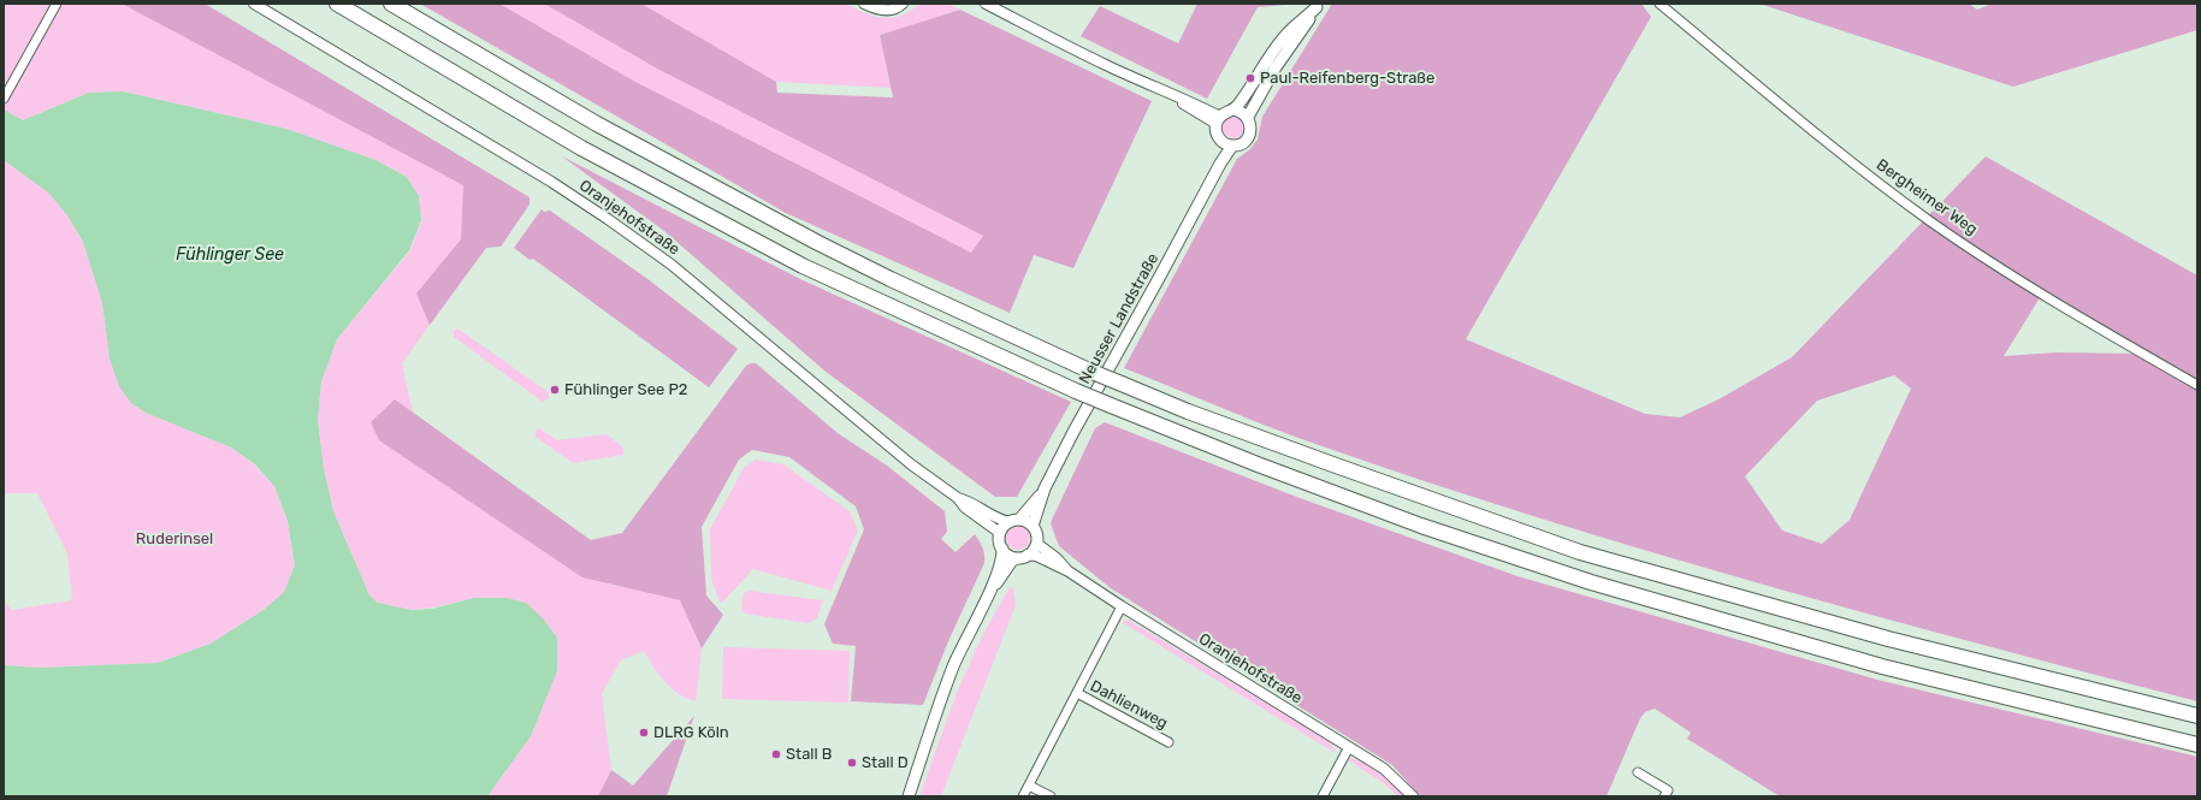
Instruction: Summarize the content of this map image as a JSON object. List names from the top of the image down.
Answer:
{
  "streets": {
    "main road": ["Neusser Landstraße"],
    "street": ["Bergheimer Weg", "Oranjehofstraße", "Dahlienweg"]
  },
  "crossings": [
    ["Oranjehofstraße", "Neusser Landstraße"],
    ["Oranjehofstraße", "Dahlienweg"]
  ],
  "water": ["Fühlinger See"],
  "parks": ["Ruderinsel"],
  "places": [
    "Paul-Reifenberg-Straße",
    "Fühlinger See P2",
    "DLRG Köln",
    "Stall B",
    "Stall D"
  ]
}
